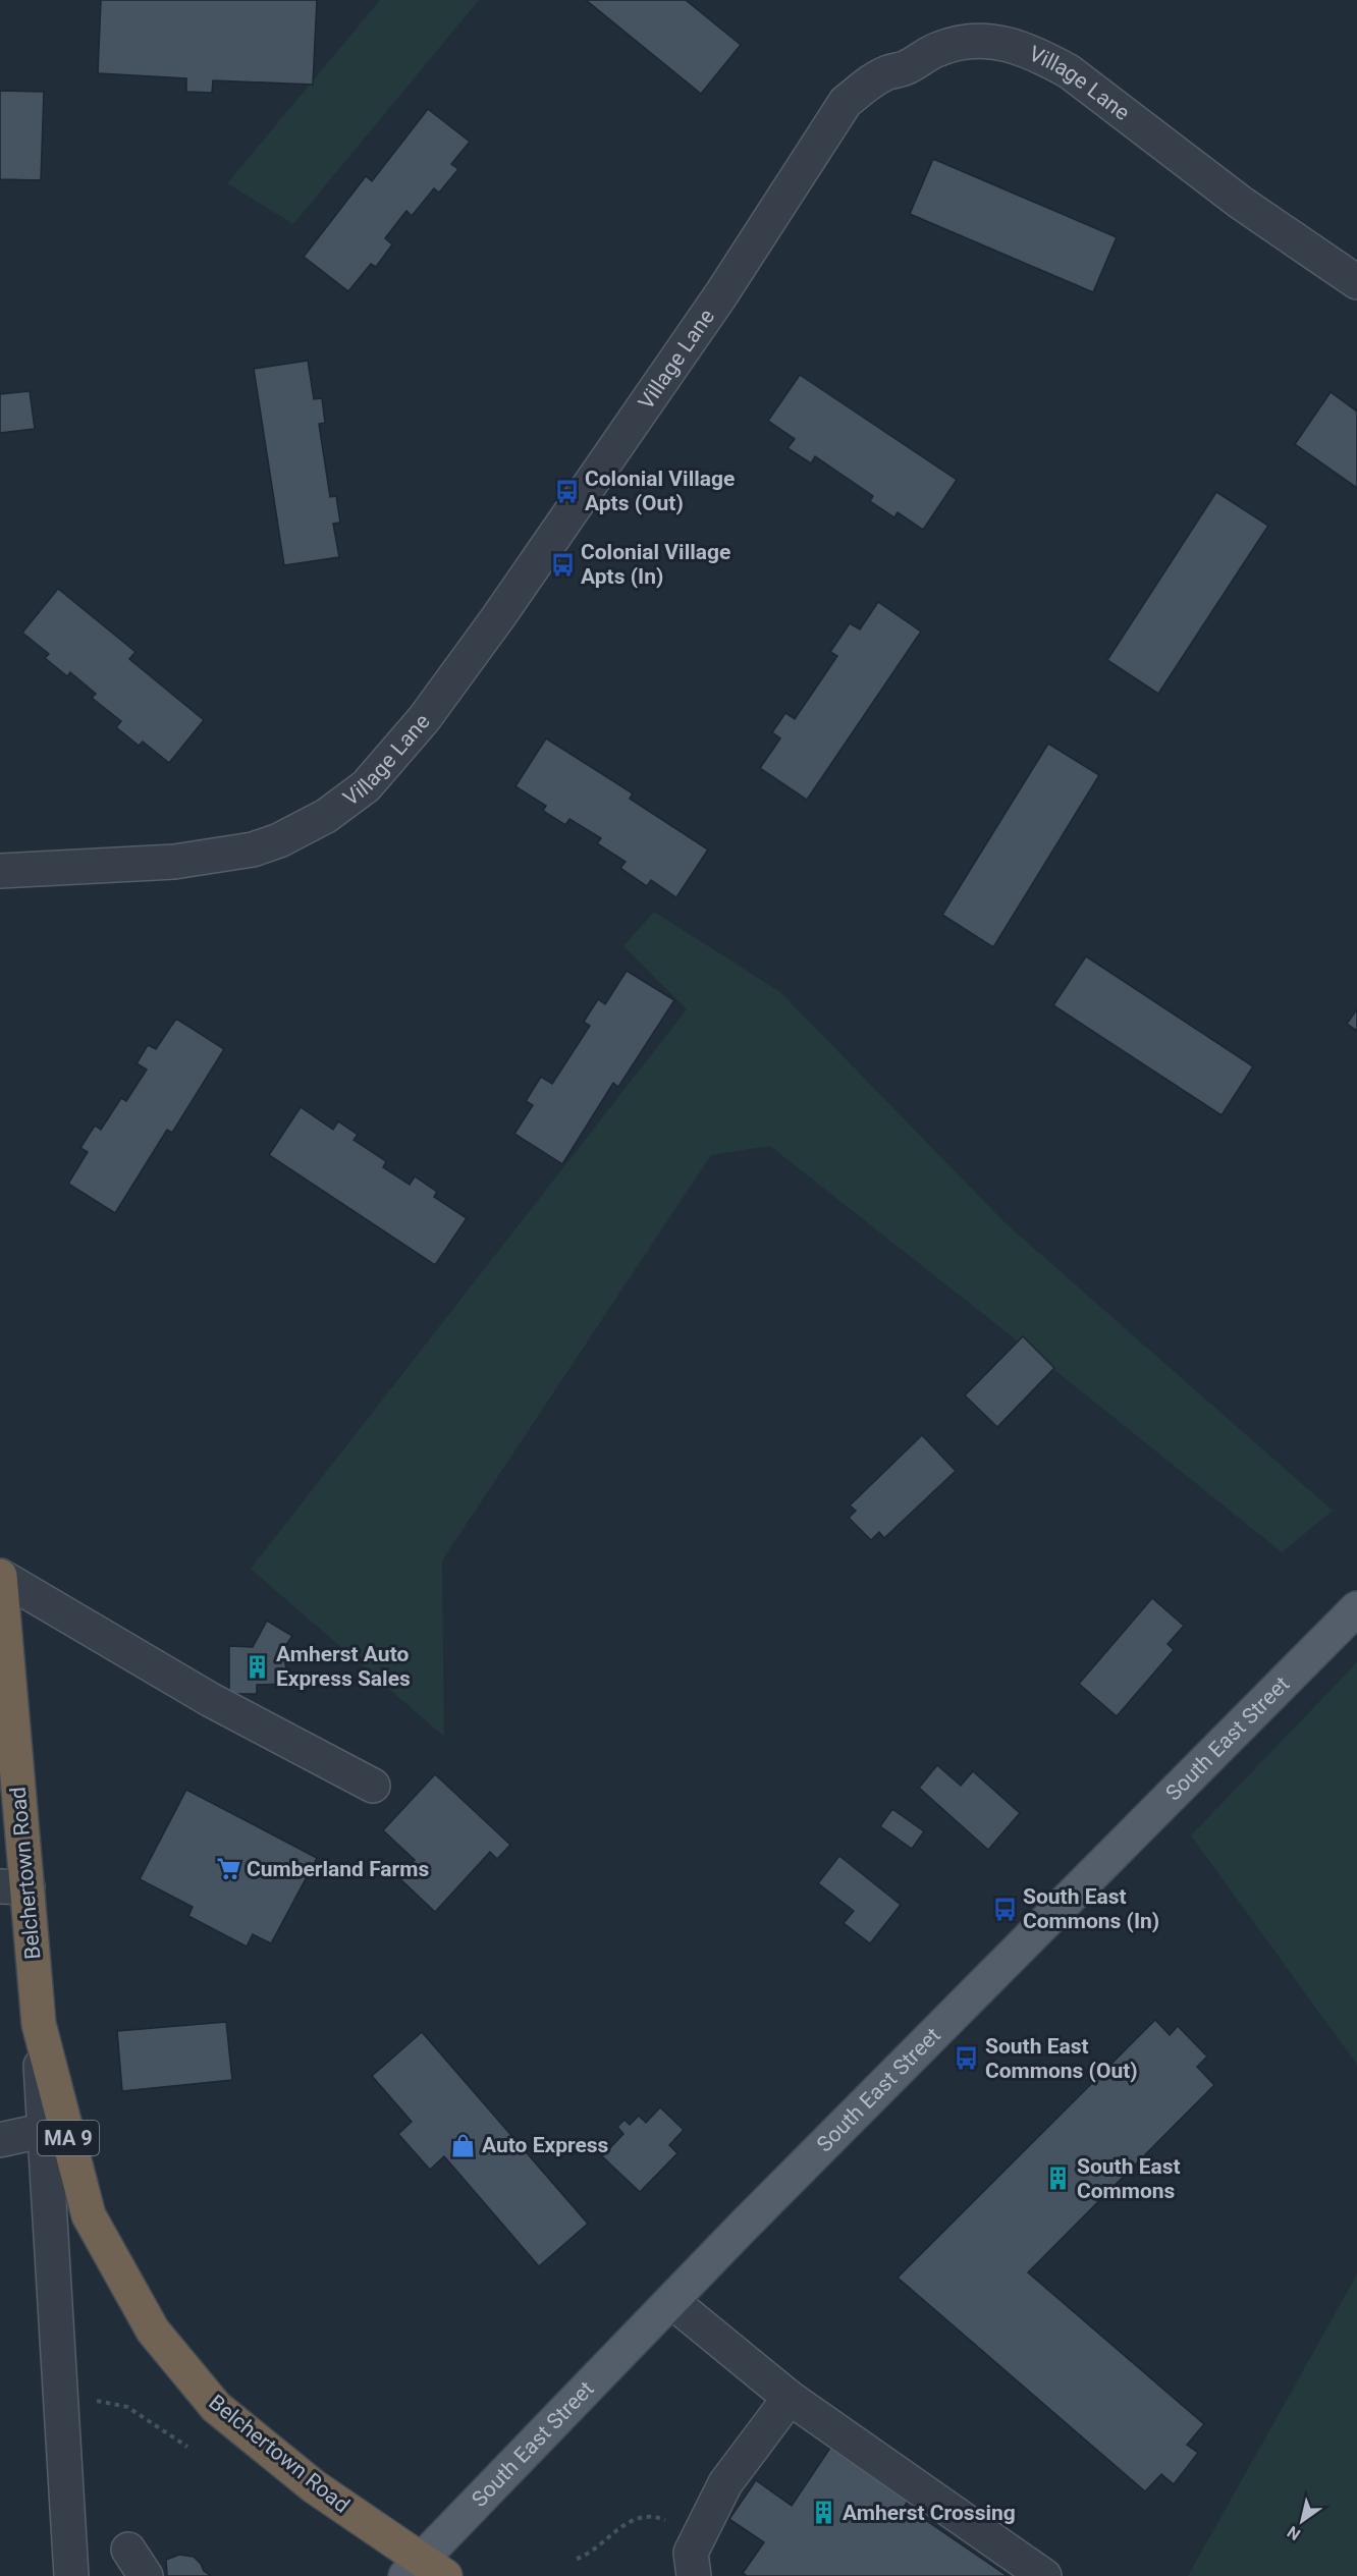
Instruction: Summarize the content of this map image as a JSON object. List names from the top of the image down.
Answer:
{
  "streets": {
    "highway": ["Belchertown Road", "MA 9"],
    "main road": ["South East Street"],
    "street": ["Village Lane"]
  },
  "crossings": [
    ["South East Street", "Belchertown Road"]
  ],
  "places": {
    "bus stop": [
      "Colonial Village Apts (Out)",
      "Colonial Village Apts (In)",
      "South East Commons (In)",
      "South East Commons (Out)"
    ],
    "building": ["Amherst Auto Express Sales", "South East Commons", "Amherst Crossing"],
    "supermarket": ["Cumberland Farms"],
    "shop": ["Auto Express"]
  },
  "north": "bottom left"
}
